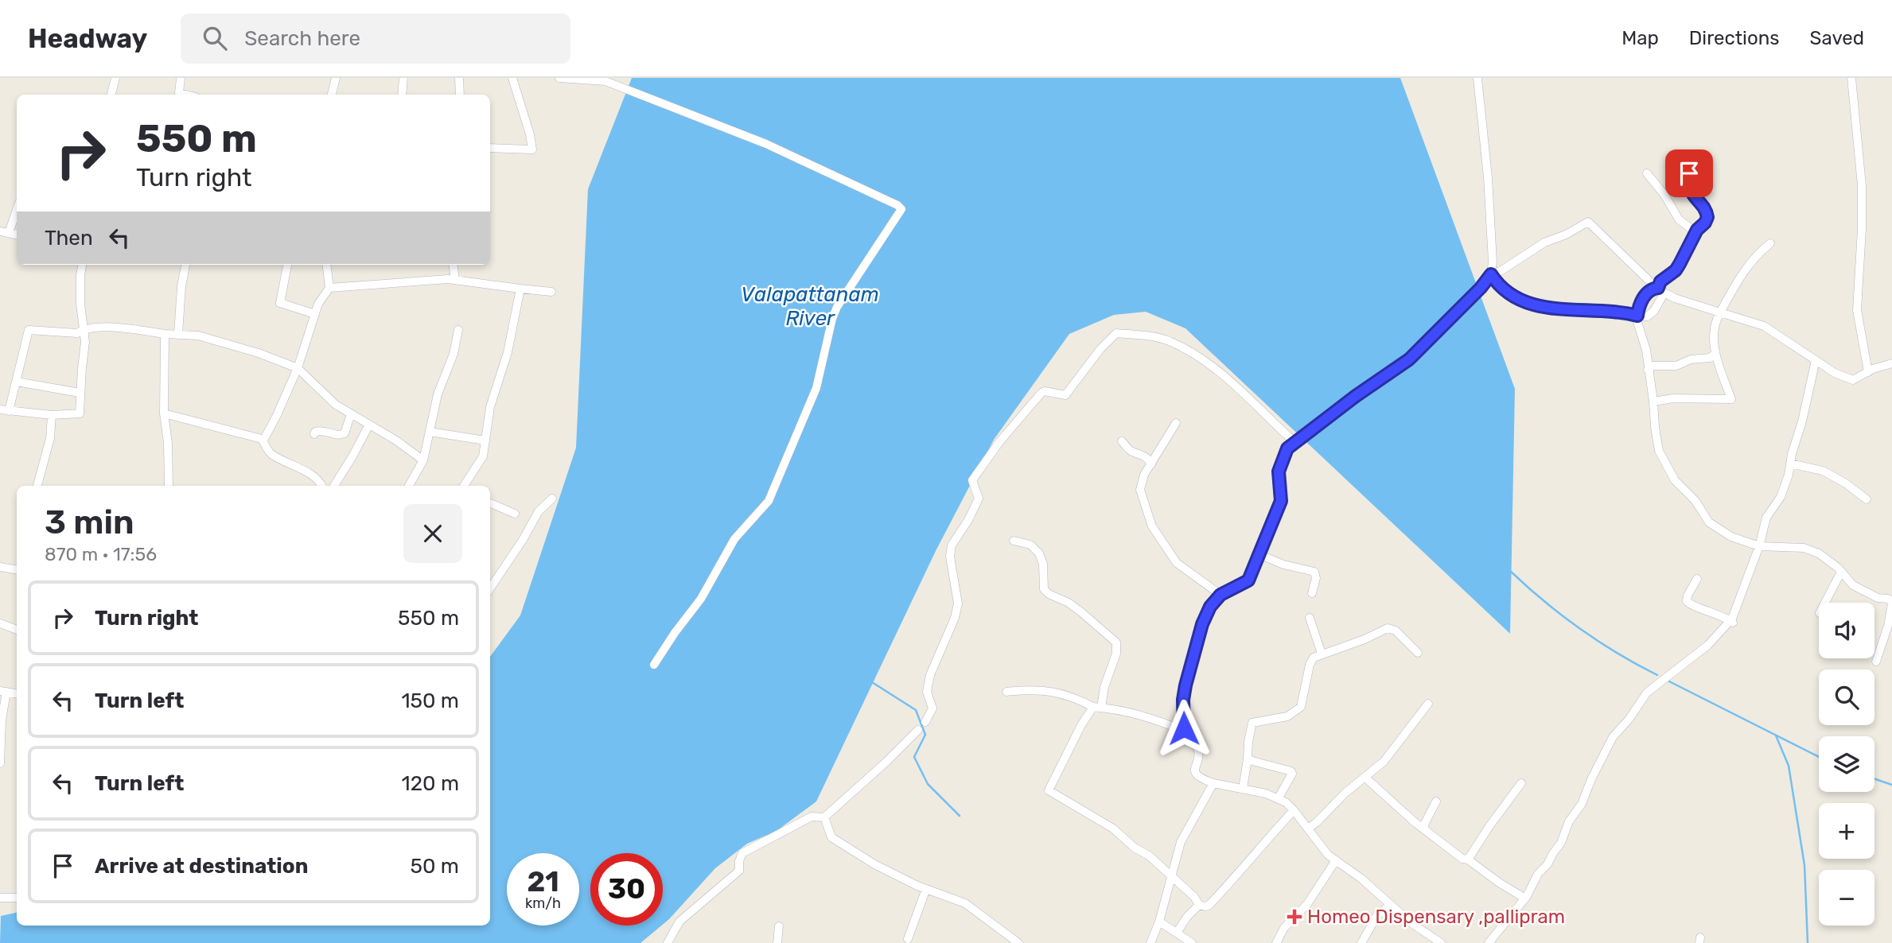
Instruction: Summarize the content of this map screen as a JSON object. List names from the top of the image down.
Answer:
{
  "water": ["Valapattanam River"],
  "places": {
    "health": ["Homeo Dispensary ,pallipram"]
  },
  "page": {
    "header": "Headway",
    "search": "Search here",
    "nav": ["Map", "Directions", "Saved"],
    "turn": ["550 m", "Turn right"],
    "then": "Then",
    "heading": ["3 min", "870 m · 17:56"],
    "list": [
      {
        "name": "Turn right",
        "value": "550 m"
      },
      {
        "name": "Turn left",
        "value": "150 m"
      },
      {
        "name": "Turn left",
        "value": "120 m"
      },
      {
        "name": "Arrive at destination",
        "value": "50 m"
      }
    ],
    "map_buttons": ["+", "−"],
    "speed": "21 km/h",
    "limit": "30"
  }
}
